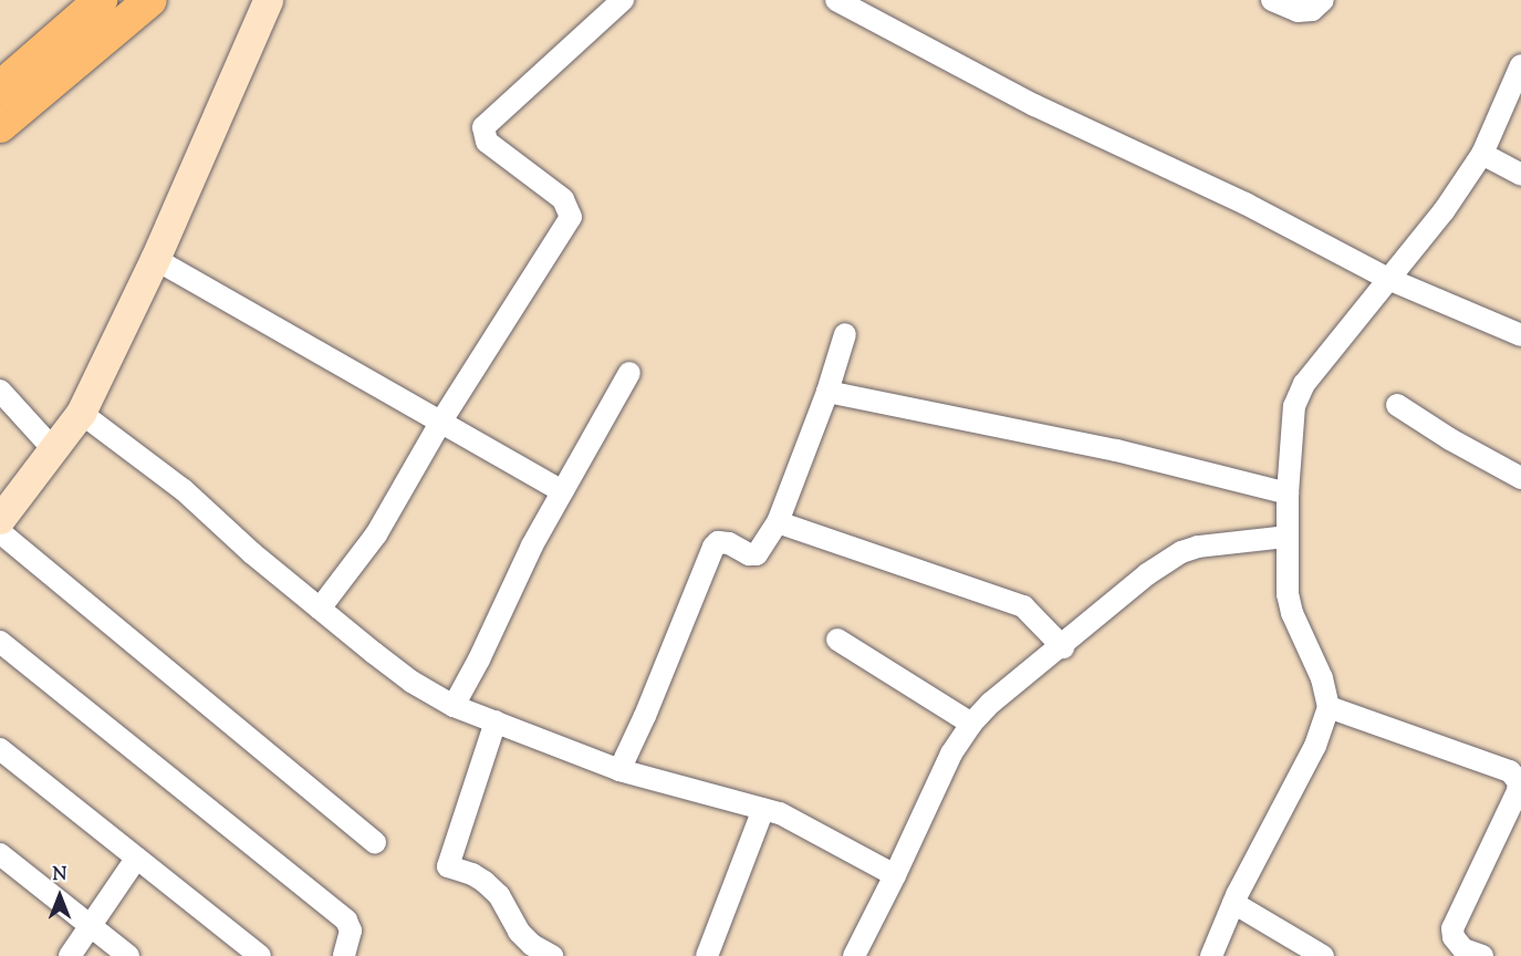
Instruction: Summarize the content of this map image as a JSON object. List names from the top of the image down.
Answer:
{
  "north": "top"
}
